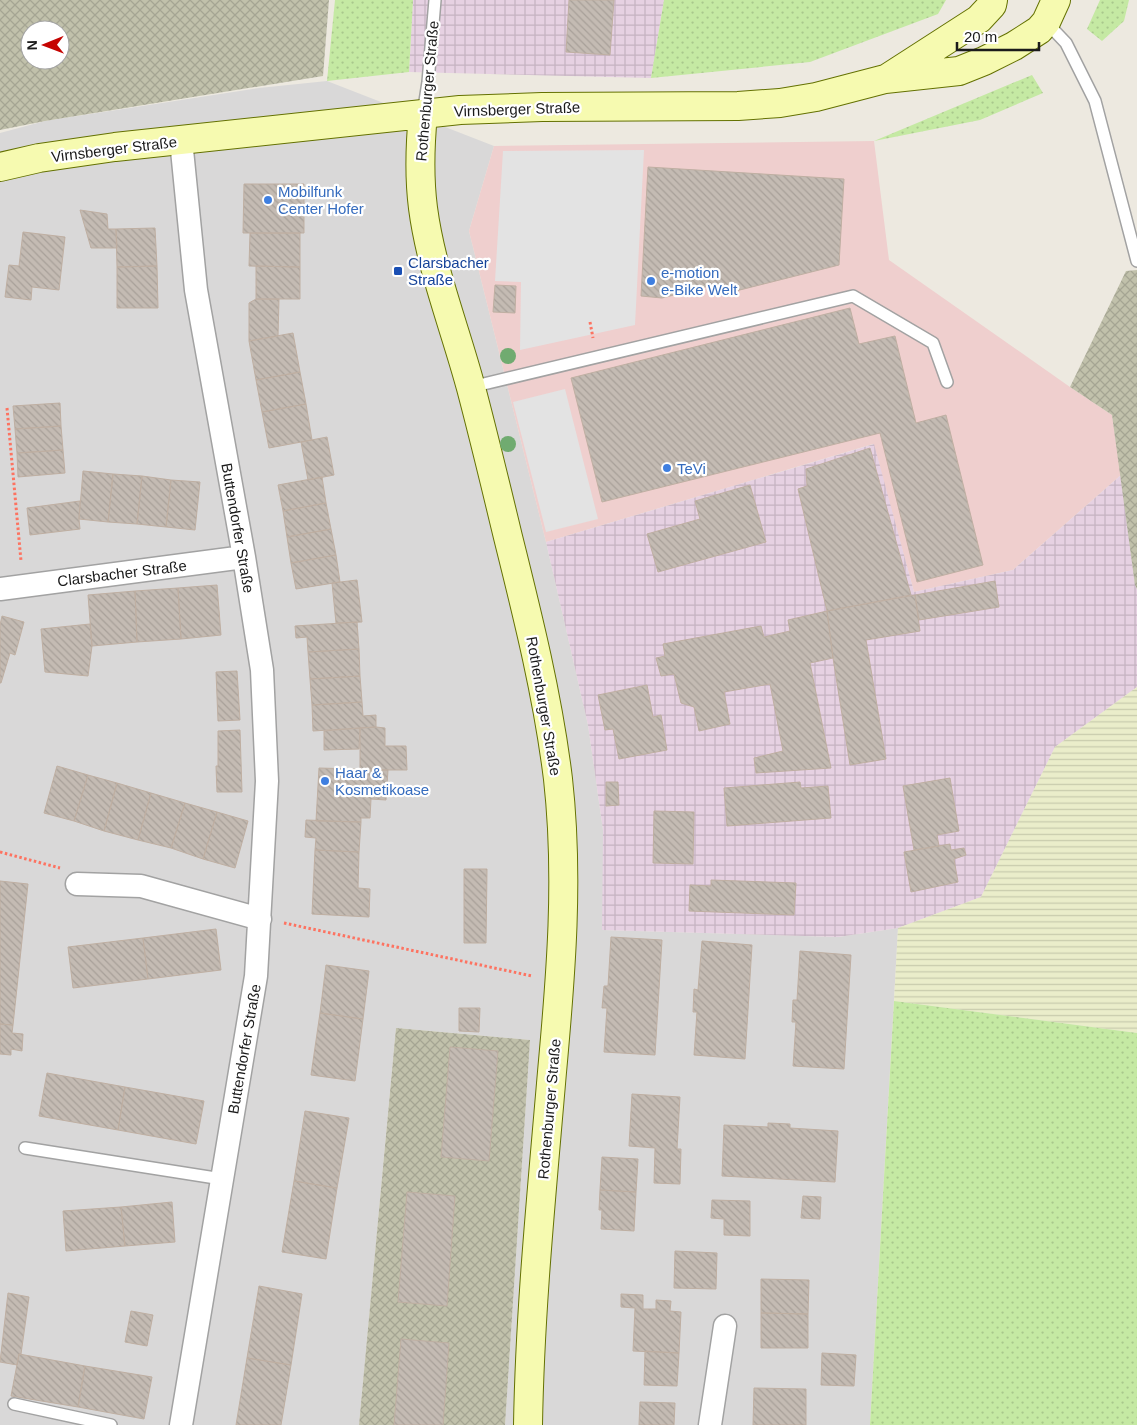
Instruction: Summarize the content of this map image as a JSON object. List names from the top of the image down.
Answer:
{
  "streets": {
    "main road": ["Rothenburger Straße", "Virnsberger Straße"],
    "street": ["Buttendorfer Straße", "Clarsbacher Straße"]
  },
  "crossings": [
    ["Rothenburger Straße", "Virnsberger Straße"],
    ["Virnsberger Straße", "Buttendorfer Straße"],
    ["Buttendorfer Straße", "Clarsbacher Straße"]
  ],
  "places": {
    "other": [
      "Mobilfunk Center Hofer",
      "e-motion e-Bike Welt",
      "TeVi",
      "Haar & Kosmetikoase"
    ],
    "transit": ["Clarsbacher Straße"]
  },
  "scale_bar": "20 m",
  "north": "left"
}
